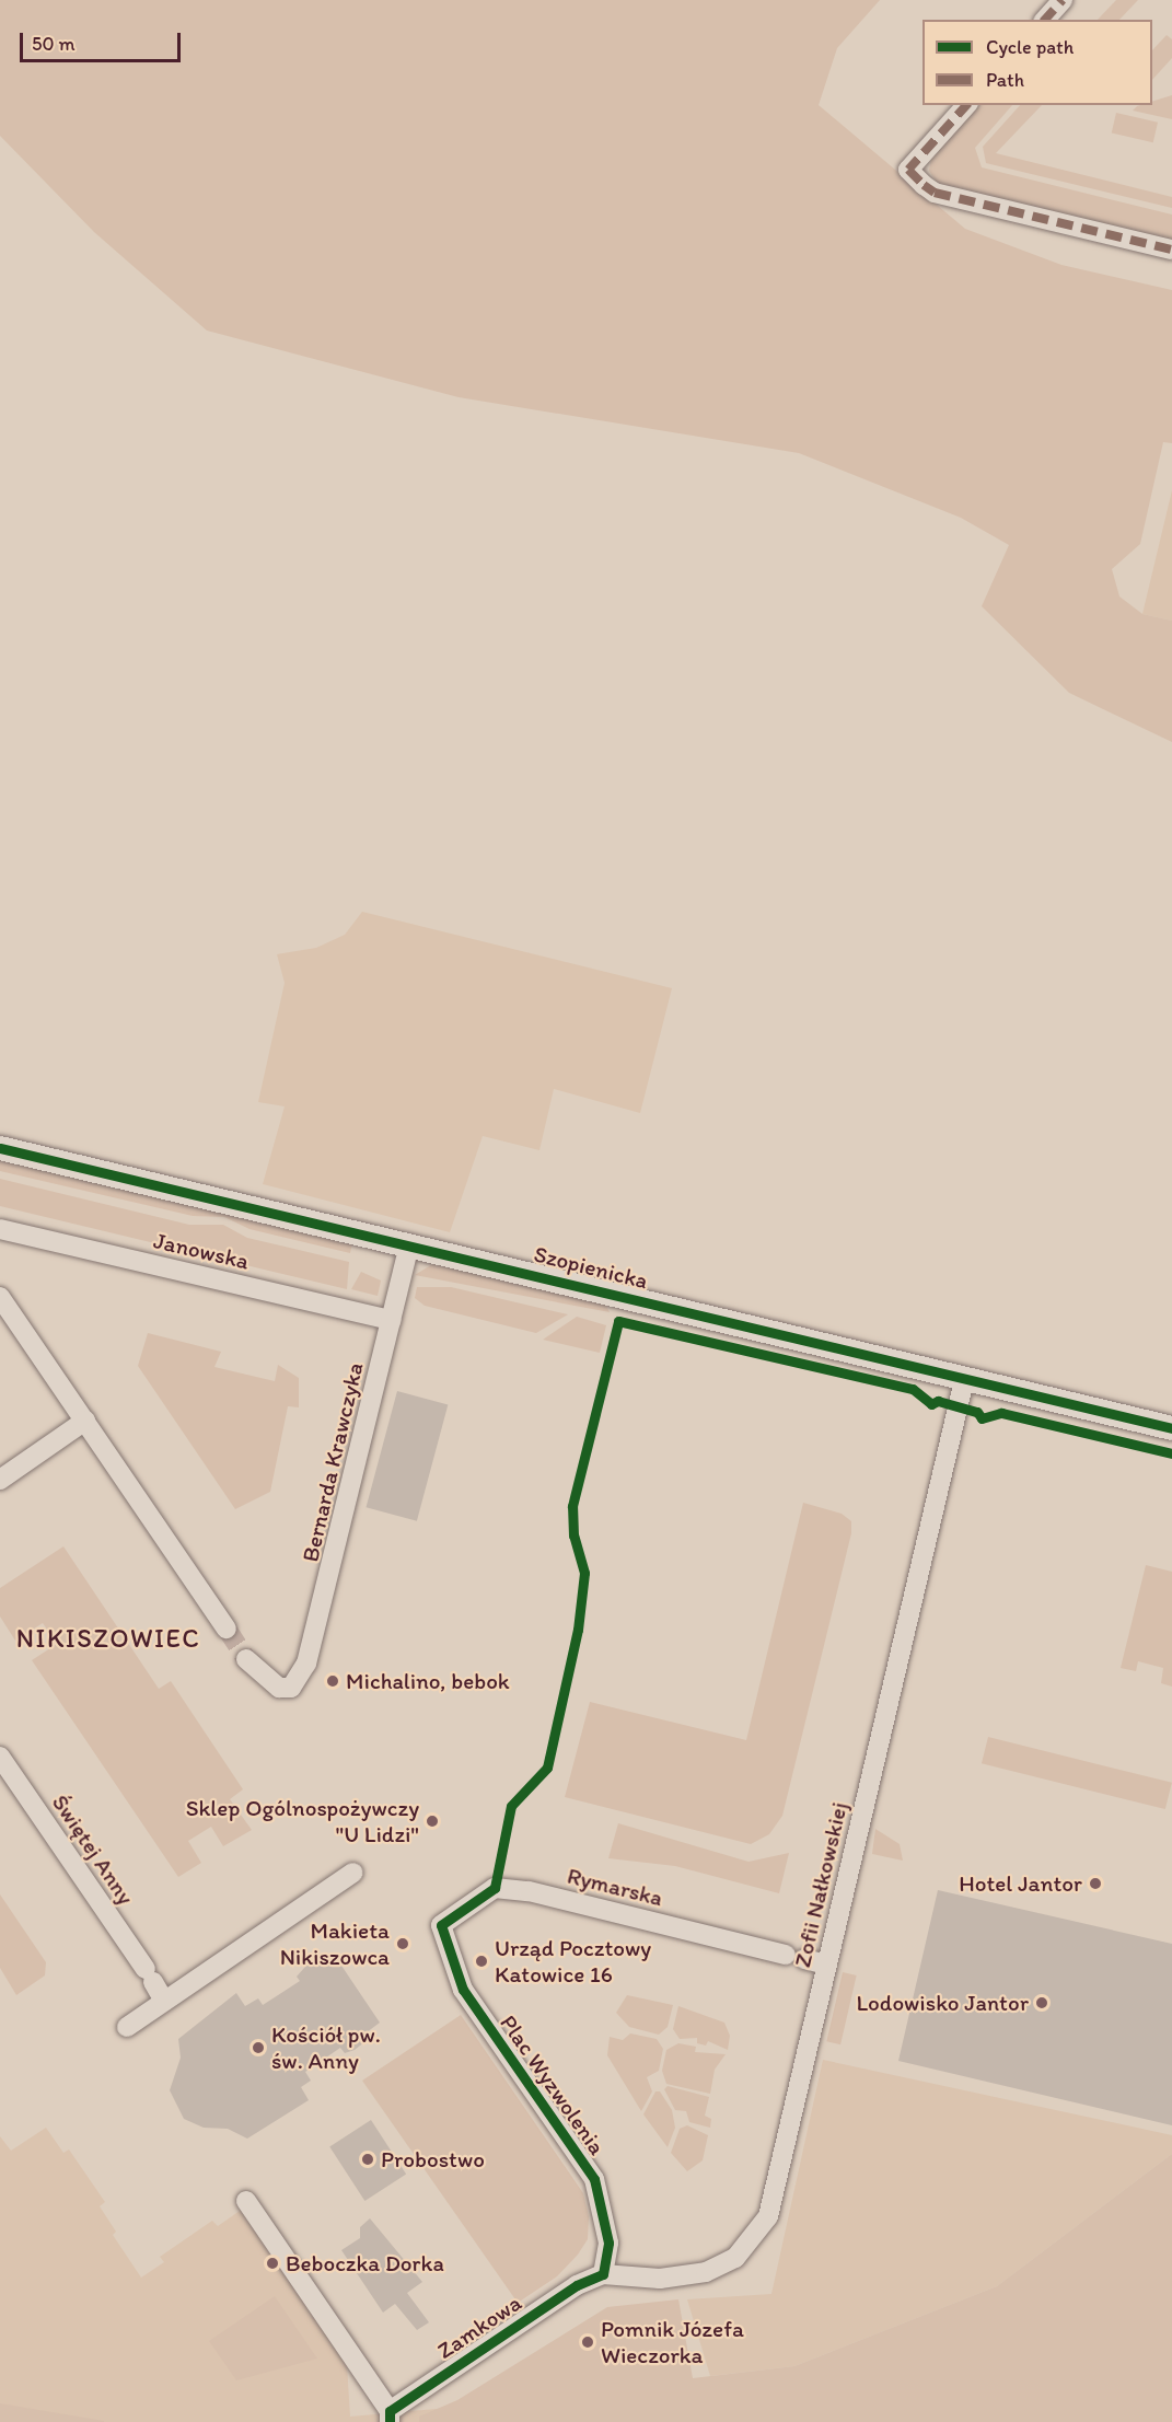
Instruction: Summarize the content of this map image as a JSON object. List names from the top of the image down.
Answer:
{
  "streets": {
    "street": [
      "Janowska",
      "Szopienicka",
      "Bernarda Krawczyka",
      "Świętej Anny",
      "Zofii Nałkowskiej",
      "Rymarska",
      "Plac Wyzwolenia",
      "Zamkowa"
    ]
  },
  "crossings": [
    ["Janowska", "Bernarda Krawczyka"],
    ["Szopienicka", "Bernarda Krawczyka"],
    ["Szopienicka", "Zofii Nałkowskiej"],
    ["Zofii Nałkowskiej", "Rymarska"],
    ["Zofii Nałkowskiej", "Plac Wyzwolenia"],
    ["Zofii Nałkowskiej", "Zamkowa"],
    ["Rymarska", "Plac Wyzwolenia"],
    ["Plac Wyzwolenia", "Zamkowa"]
  ],
  "districts": ["NIKISZOWIEC"],
  "places": [
    "Michalino, bebok",
    "Sklep Ogólnospożywczy \"U Lidzi\"",
    "Hotel Jantor",
    "Makieta Nikiszowca",
    "Urząd Pocztowy Katowice 16",
    "Lodowisko Jantor",
    "Kościół pw. św. Anny",
    "Probostwo",
    "Beboczka Dorka",
    "Pomnik Józefa Wieczorka"
  ],
  "legend": ["Cycle path", "Path"],
  "scale_bar": "50 m"
}
